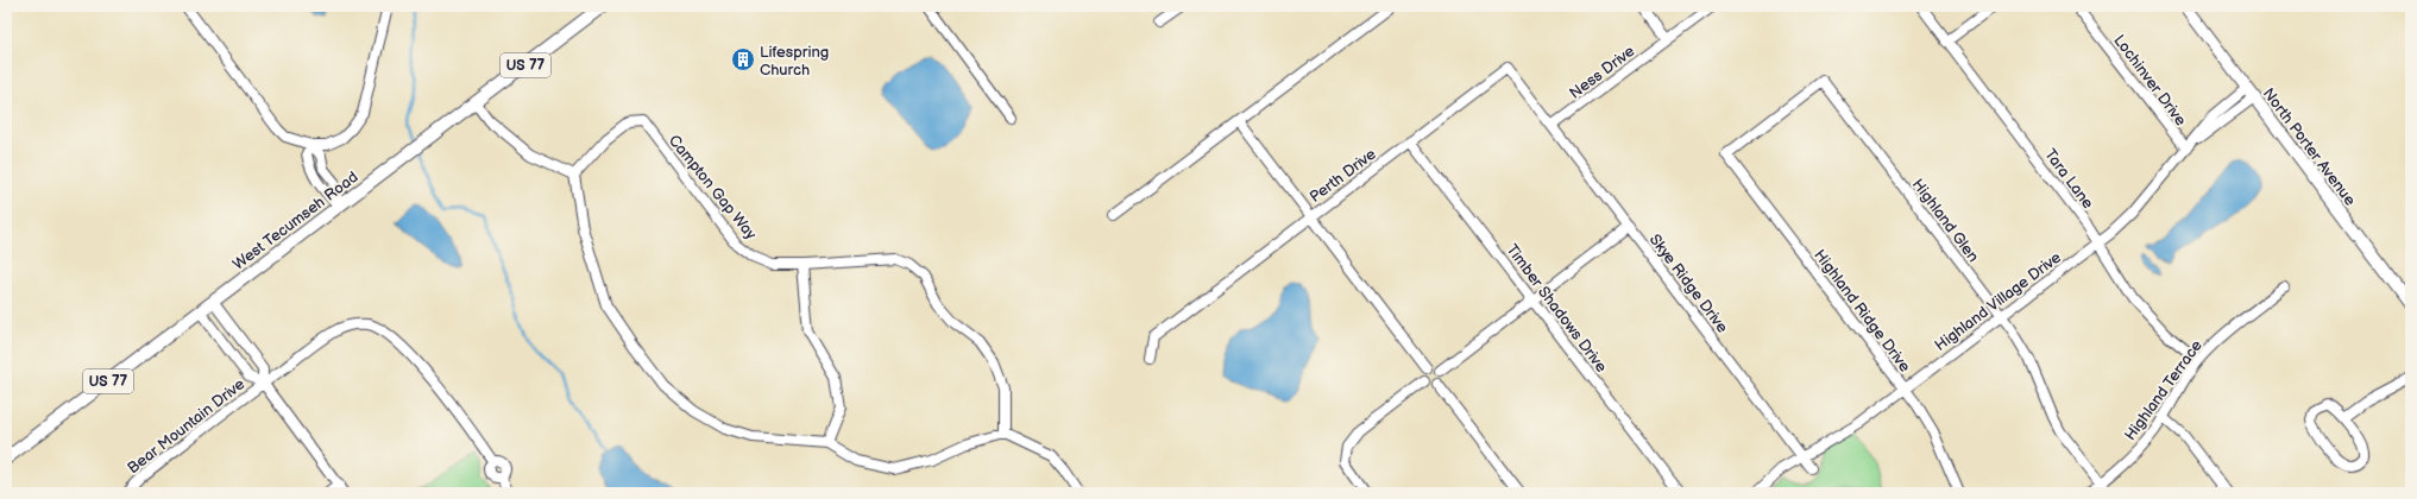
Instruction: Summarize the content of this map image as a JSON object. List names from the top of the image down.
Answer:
{
  "streets": {
    "main road": ["US 77", "North Porter Avenue", "West Tecumseh Road"],
    "street": [
      "Ness Drive",
      "Lochinver Drive",
      "Perth Drive",
      "Tara Lane",
      "Campton Gap Way",
      "Highland Glen",
      "Skye Ridge Drive",
      "Highland Village Drive",
      "Timber Shadows Drive",
      "Highland Ridge Drive",
      "Highland Terrace",
      "Bear Mountain Drive"
    ]
  },
  "crossings": [
    ["Ness Drive", "Perth Drive"],
    ["Ness Drive", "Skye Ridge Drive"],
    ["Lochinver Drive", "Highland Village Drive"],
    ["North Porter Avenue", "Highland Village Drive"],
    ["Perth Drive", "Skye Ridge Drive"],
    ["Perth Drive", "Timber Shadows Drive"],
    ["Tara Lane", "Highland Village Drive"],
    ["Tara Lane", "Highland Terrace"],
    ["Highland Glen", "Highland Village Drive"],
    ["Highland Glen", "Highland Ridge Drive"],
    ["Highland Glen", "Highland Terrace"],
    ["Skye Ridge Drive", "Highland Village Drive"],
    ["Highland Village Drive", "Highland Ridge Drive"]
  ],
  "places": {
    "building": ["Lifespring Church"]
  }
}
